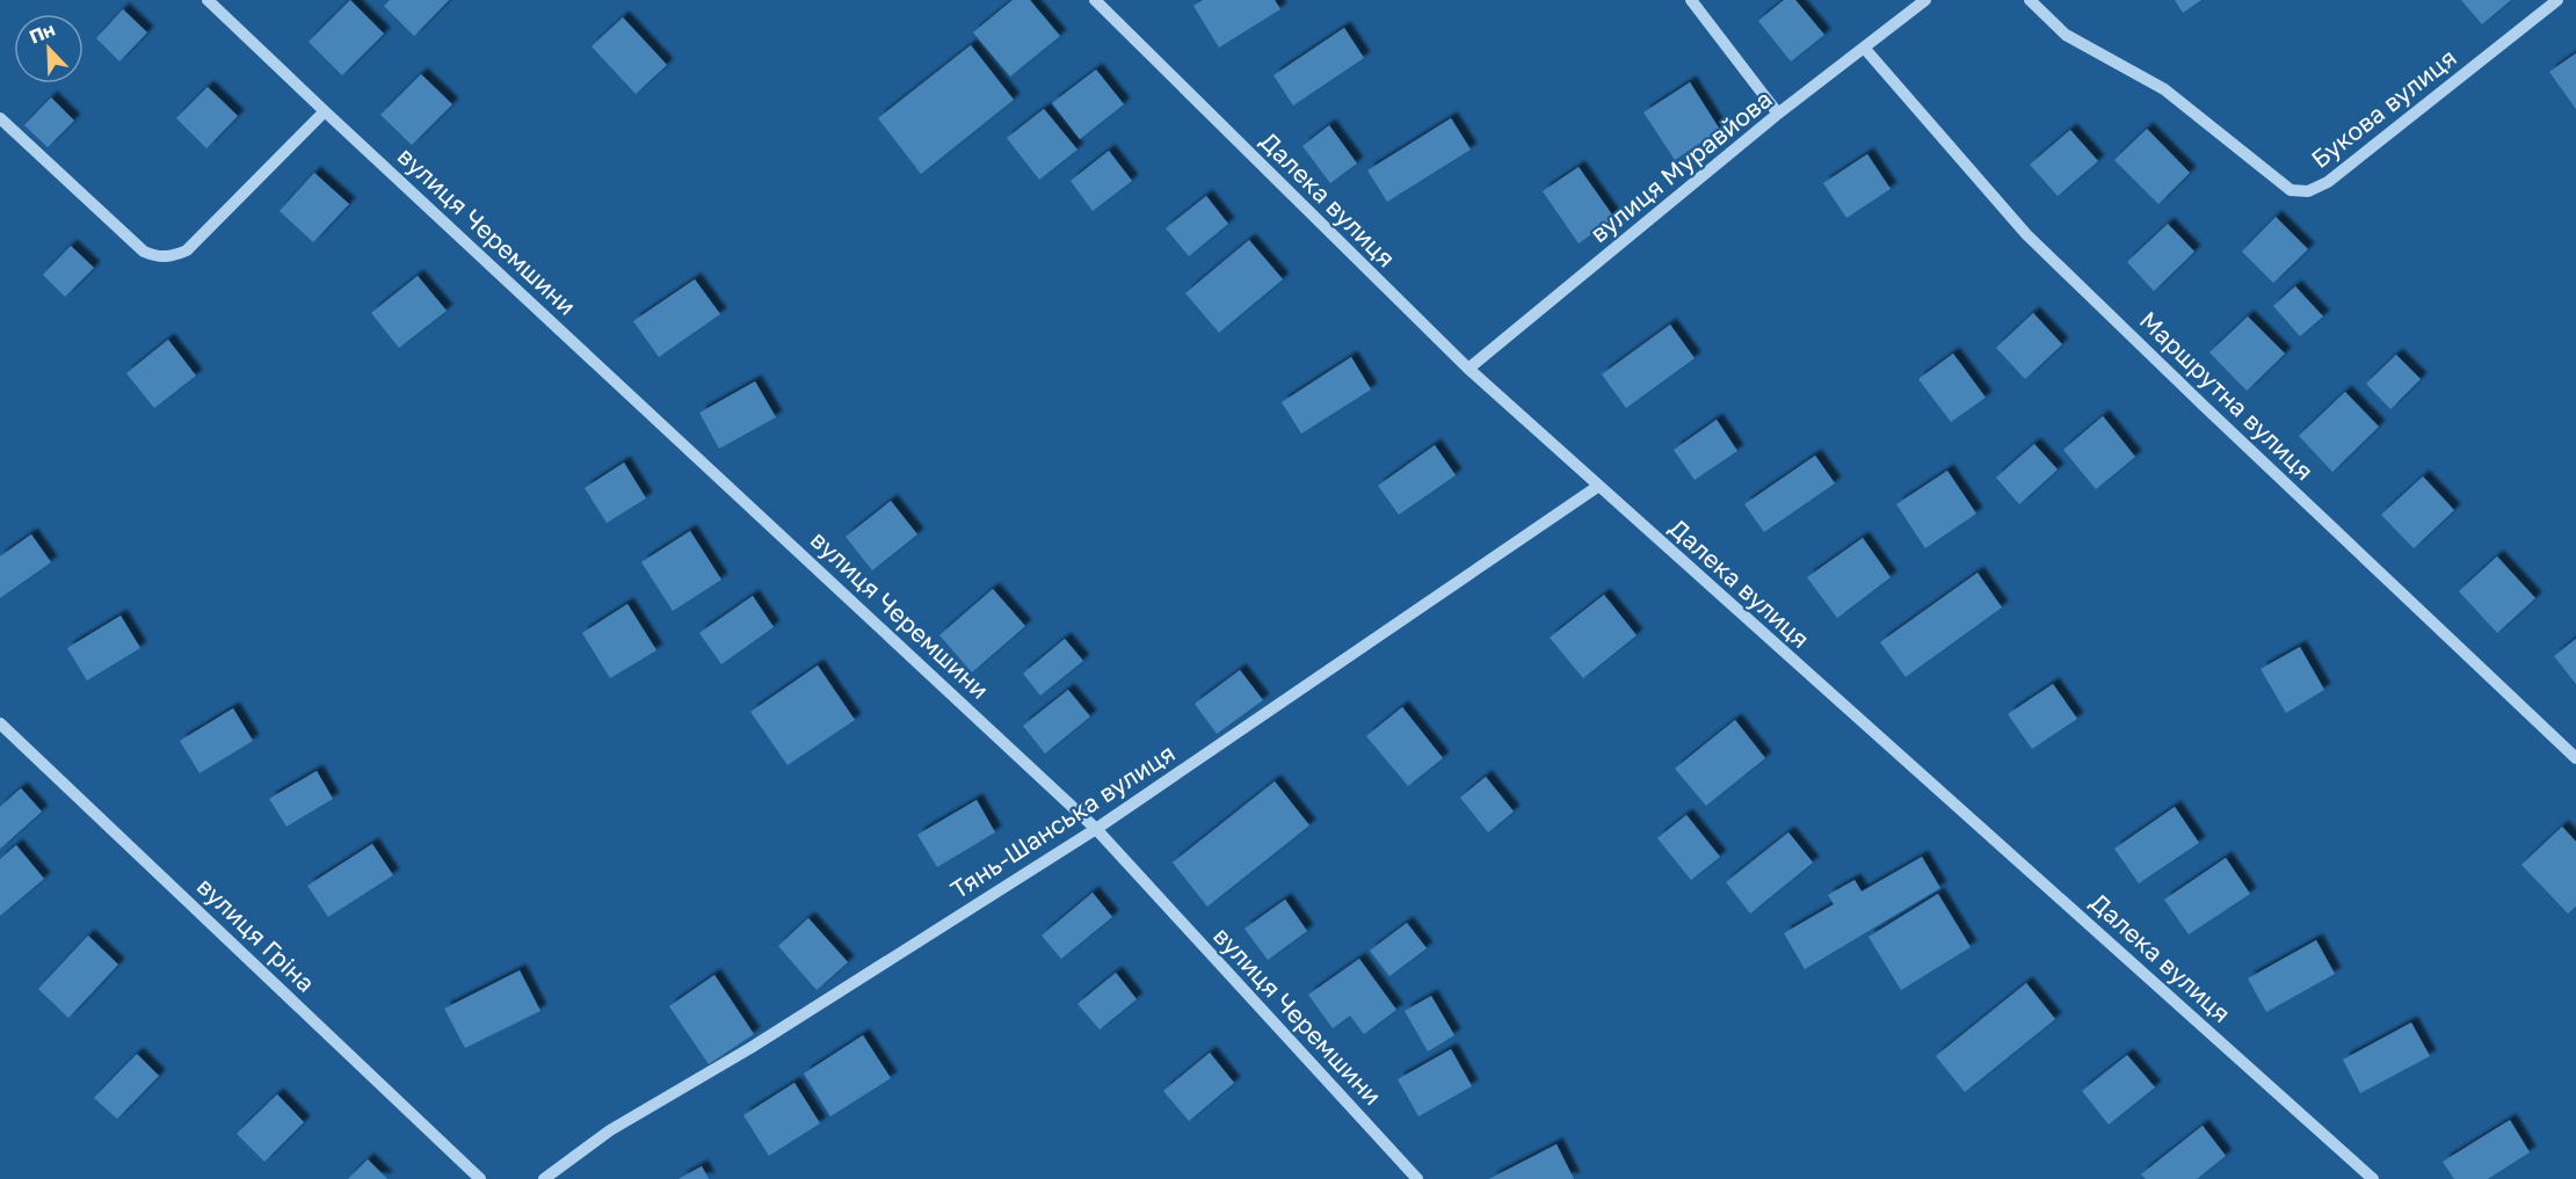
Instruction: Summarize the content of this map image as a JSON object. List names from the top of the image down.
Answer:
{
  "streets": {
    "street": [
      "Букова вулиця",
      "вулиця Муравйова",
      "Далека вулиця",
      "вулиця Черемшини",
      "Маршрутна вулиця",
      "Тянь-Шанська вулиця",
      "вулиця Гріна"
    ]
  },
  "crossings": [
    ["вулиця Муравйова", "Далека вулиця"],
    ["вулиця Муравйова", "Маршрутна вулиця"],
    ["Далека вулиця", "Тянь-Шанська вулиця"],
    ["вулиця Черемшини", "Тянь-Шанська вулиця"]
  ],
  "north": "top left"
}
